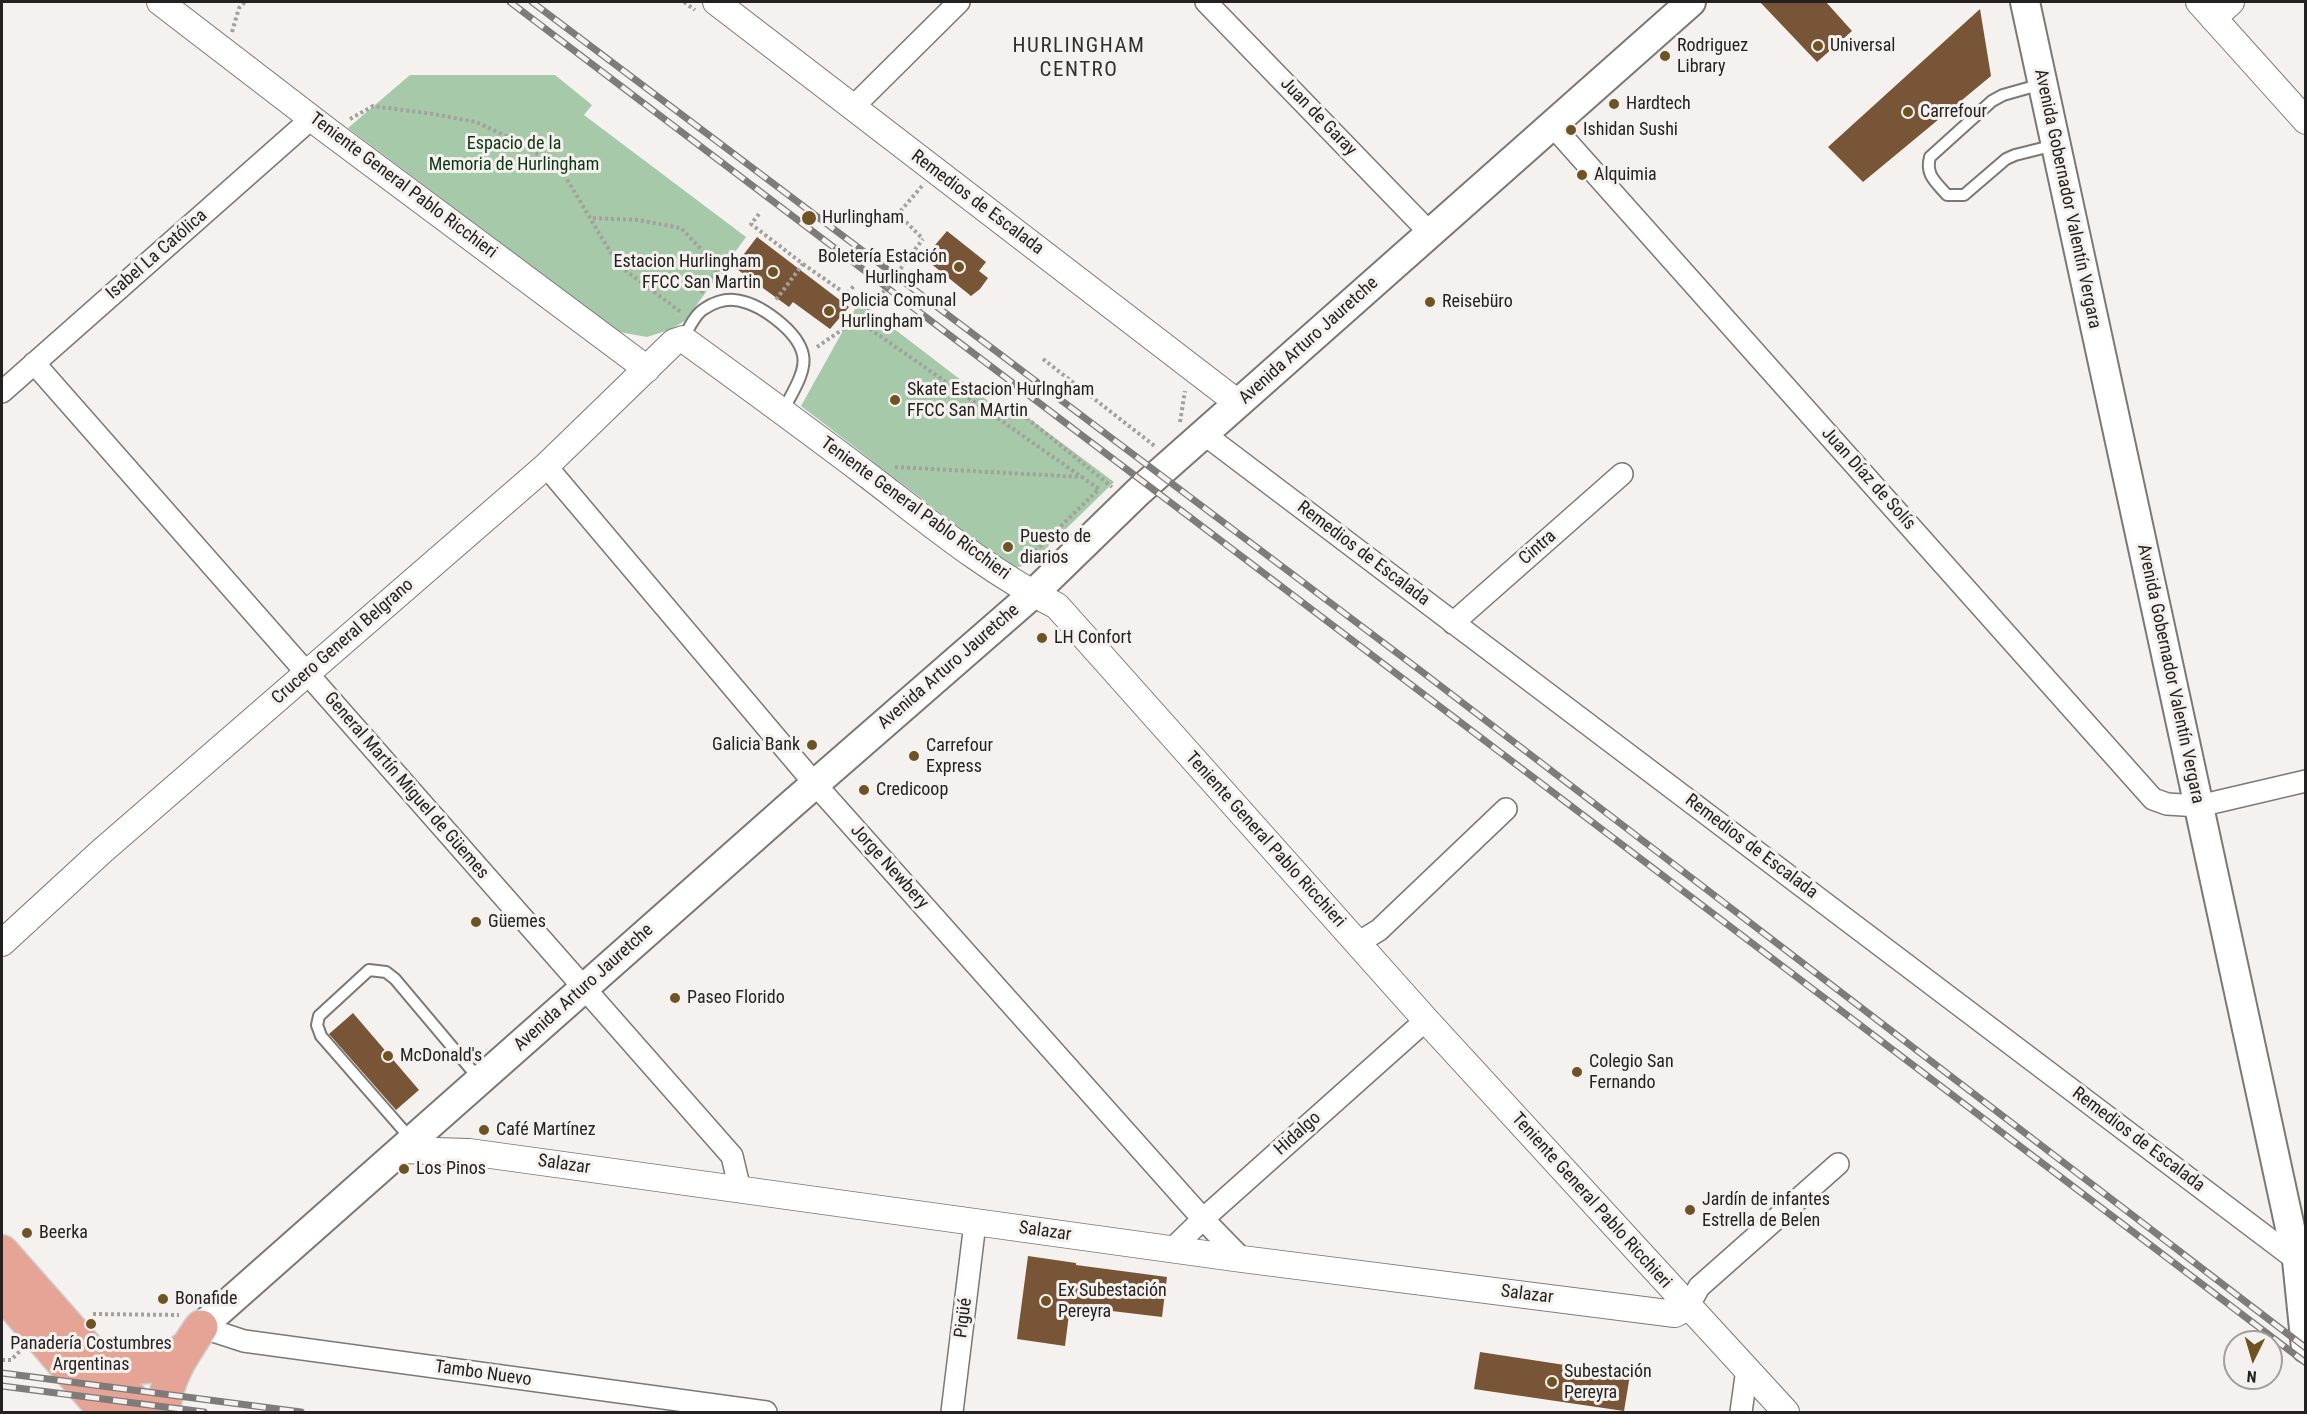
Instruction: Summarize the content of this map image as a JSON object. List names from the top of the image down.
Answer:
{
  "streets": {
    "main road": ["Avenida Gobernador Valentín Vergara", "Avenida Arturo Jauretche"],
    "street": [
      "Juan de Garay",
      "Teniente General Pablo Ricchieri",
      "Remedios de Escalada",
      "Isabel La Católica",
      "Juan Díaz de Solís",
      "Cintra",
      "Crucero General Belgrano",
      "General Martín Miguel de Güemes",
      "Jorge Newbery",
      "Hidalgo",
      "Salazar",
      "Pigüé",
      "Tambo Nuevo"
    ]
  },
  "crossings": [
    ["Juan de Garay", "Avenida Arturo Jauretche"],
    ["Teniente General Pablo Ricchieri", "Isabel La Católica"],
    ["Teniente General Pablo Ricchieri", "Avenida Arturo Jauretche"],
    ["Teniente General Pablo Ricchieri", "Crucero General Belgrano"],
    ["Teniente General Pablo Ricchieri", "Hidalgo"],
    ["Teniente General Pablo Ricchieri", "Salazar"],
    ["Avenida Gobernador Valentín Vergara", "Remedios de Escalada"],
    ["Avenida Gobernador Valentín Vergara", "Juan Díaz de Solís"],
    ["Remedios de Escalada", "Avenida Arturo Jauretche"],
    ["Remedios de Escalada", "Cintra"],
    ["Isabel La Católica", "General Martín Miguel de Güemes"],
    ["Avenida Arturo Jauretche", "Juan Díaz de Solís"],
    ["Avenida Arturo Jauretche", "General Martín Miguel de Güemes"],
    ["Avenida Arturo Jauretche", "Jorge Newbery"],
    ["Avenida Arturo Jauretche", "Salazar"],
    ["Avenida Arturo Jauretche", "Tambo Nuevo"],
    ["Crucero General Belgrano", "General Martín Miguel de Güemes"],
    ["Crucero General Belgrano", "Jorge Newbery"],
    ["General Martín Miguel de Güemes", "Salazar"],
    ["Jorge Newbery", "Hidalgo"],
    ["Jorge Newbery", "Salazar"],
    ["Hidalgo", "Salazar"],
    ["Salazar", "Pigüé"]
  ],
  "districts": ["HURLINGHAM CENTRO"],
  "parks": ["Espacio de la Memoria de Hurlingham"],
  "places": [
    "Universal",
    "Rodriguez Library",
    "Hardtech",
    "Carrefour",
    "Ishidan Sushi",
    "Alquimia",
    "Hurlingham",
    "Boletería Estación Hurlingham",
    "Estacion Hurlingham FFCC San Martin",
    "Reisebüro",
    "Policia Comunal Hurlingham",
    "Skate Estacion Hurlngham FFCC San MArtin",
    "Puesto de diarios",
    "LH Confort",
    "Galicia Bank",
    "Carrefour Express",
    "Credicoop",
    "Güemes",
    "Paseo Florido",
    "McDonald's",
    "Colegio San Fernando",
    "Café Martínez",
    "Los Pinos",
    "Jardín de infantes Estrella de Belen",
    "Beerka",
    "Bonafide",
    "Ex Subestación Pereyra",
    "Panadería Costumbres Argentinas",
    "Subestación Pereyra"
  ],
  "north": "bottom"
}
